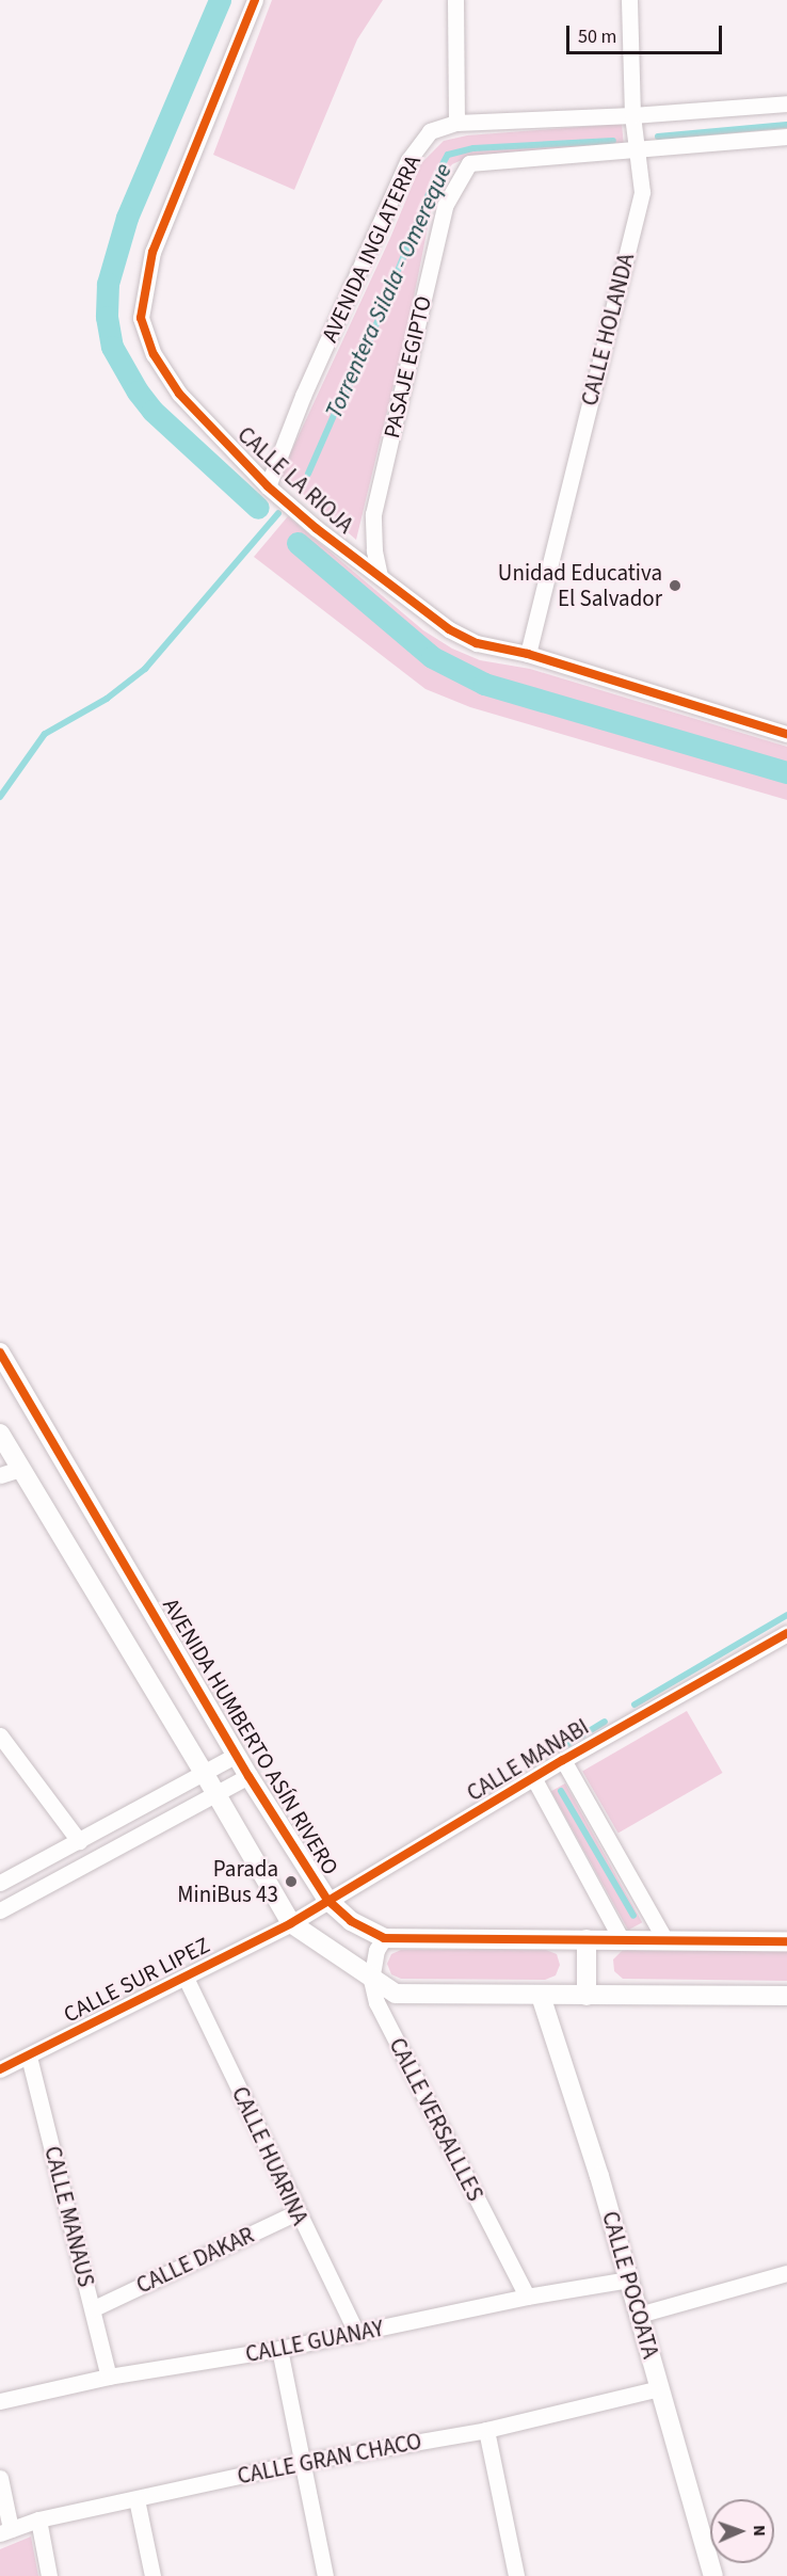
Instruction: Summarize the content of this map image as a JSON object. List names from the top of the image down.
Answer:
{
  "streets": {
    "street": [
      "AVENIDA INGLATERRA",
      "CALLE HOLANDA",
      "PASAJE EGIPTO",
      "CALLE LA RIOJA",
      "AVENIDA HUMBERTO ASÍN RIVERO",
      "CALLE MANABI",
      "CALLE SUR LIPEZ",
      "CALLE VERSALLLES",
      "CALLE HUARINA",
      "CALLE MANAUS",
      "CALLE DAKAR",
      "CALLE POCOATA",
      "CALLE GUANAY",
      "CALLE GRAN CHACO"
    ]
  },
  "crossings": [
    ["AVENIDA INGLATERRA", "CALLE HOLANDA"],
    ["AVENIDA INGLATERRA", "CALLE LA RIOJA"],
    ["CALLE HOLANDA", "PASAJE EGIPTO"],
    ["CALLE HOLANDA", "CALLE LA RIOJA"],
    ["PASAJE EGIPTO", "CALLE LA RIOJA"],
    ["AVENIDA HUMBERTO ASÍN RIVERO", "CALLE MANABI"],
    ["AVENIDA HUMBERTO ASÍN RIVERO", "CALLE VERSALLLES"],
    ["CALLE MANABI", "CALLE SUR LIPEZ"],
    ["CALLE SUR LIPEZ", "CALLE HUARINA"],
    ["CALLE SUR LIPEZ", "CALLE MANAUS"],
    ["CALLE VERSALLLES", "CALLE GUANAY"],
    ["CALLE HUARINA", "CALLE DAKAR"],
    ["CALLE HUARINA", "CALLE GUANAY"],
    ["CALLE MANAUS", "CALLE DAKAR"],
    ["CALLE MANAUS", "CALLE GUANAY"],
    ["CALLE POCOATA", "CALLE GUANAY"],
    ["CALLE POCOATA", "CALLE GRAN CHACO"]
  ],
  "water": ["Torrentera Silala - Omereque"],
  "places": ["Unidad Educativa El Salvador", "Parada MiniBus 43"],
  "scale_bar": "50 m",
  "north": "right"
}
